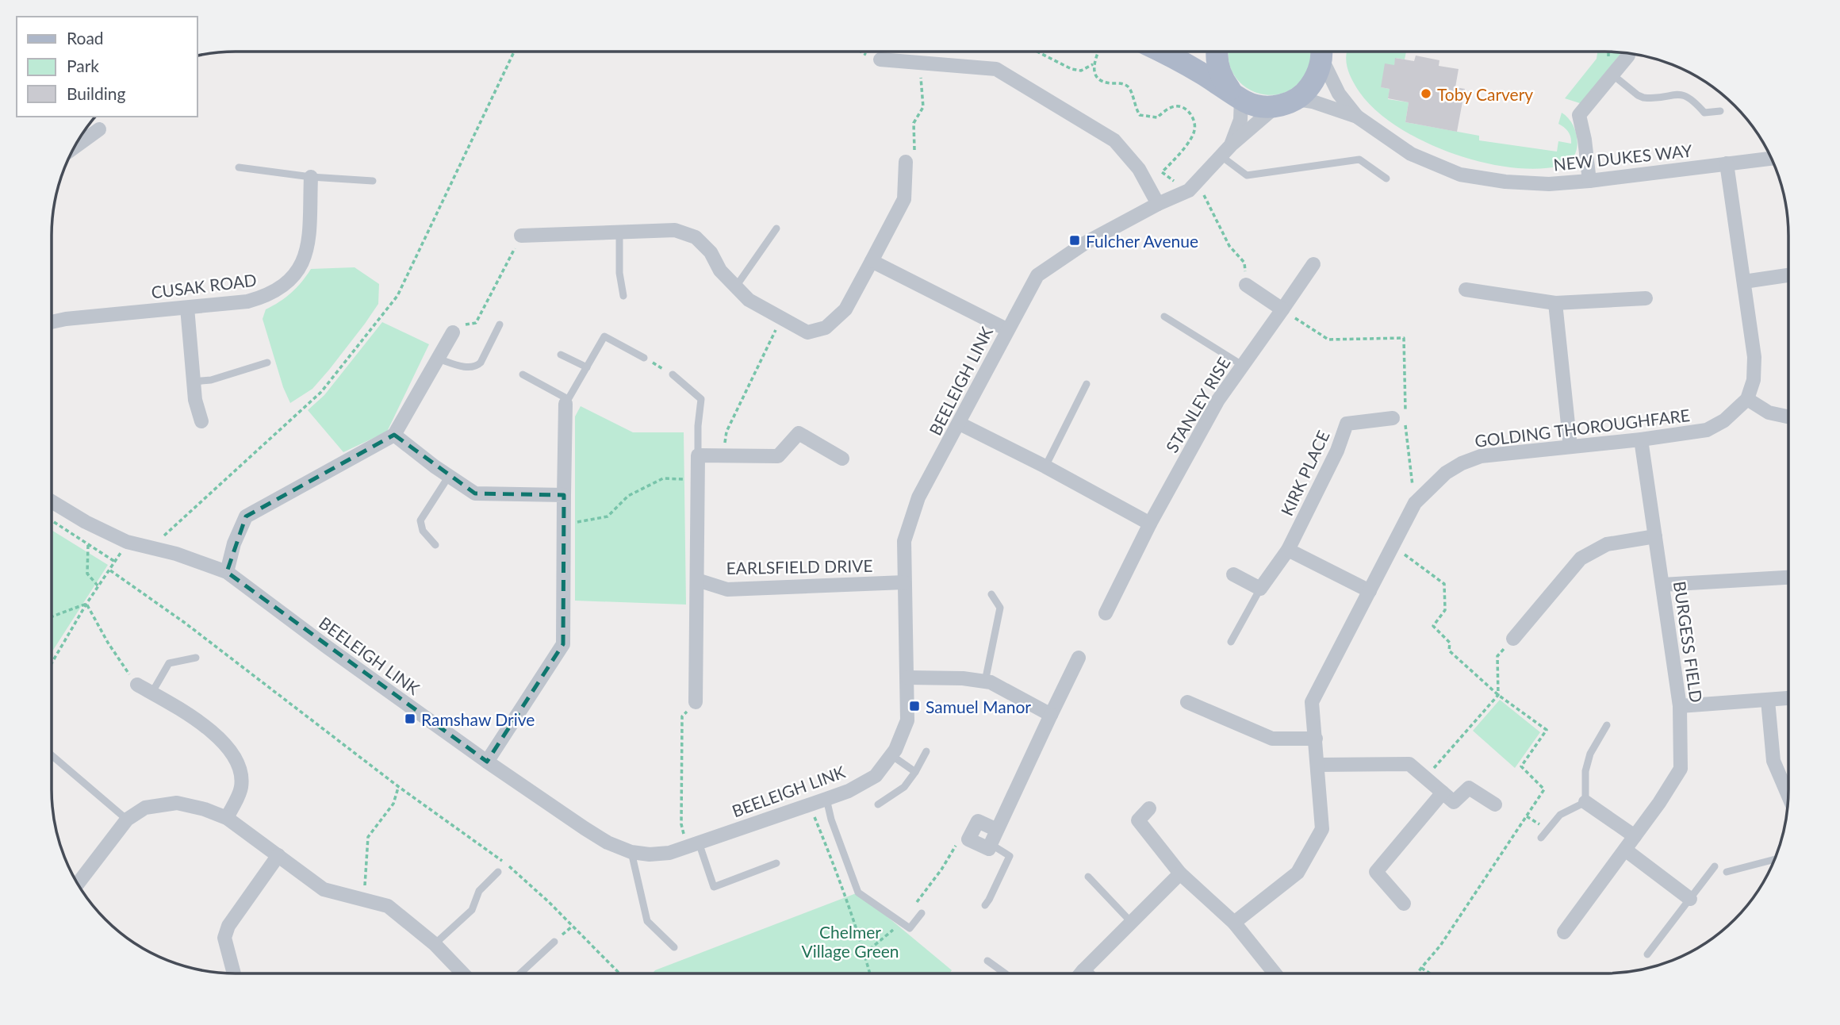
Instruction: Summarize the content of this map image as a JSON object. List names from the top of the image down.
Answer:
{
  "streets": {
    "street": [
      "NEW DUKES WAY",
      "CUSAK ROAD",
      "BEELEIGH LINK",
      "STANLEY RISE",
      "GOLDING THOROUGHFARE",
      "KIRK PLACE",
      "EARLSFIELD DRIVE",
      "BURGESS FIELD"
    ]
  },
  "crossings": [
    ["NEW DUKES WAY", "BEELEIGH LINK"],
    ["BEELEIGH LINK", "EARLSFIELD DRIVE"],
    ["GOLDING THOROUGHFARE", "BURGESS FIELD"]
  ],
  "parks": ["Chelmer Village Green"],
  "places": {
    "other": ["Toby Carvery"],
    "transit": ["Fulcher Avenue", "Samuel Manor", "Ramshaw Drive"]
  },
  "legend": ["Road", "Park", "Building"]
}
